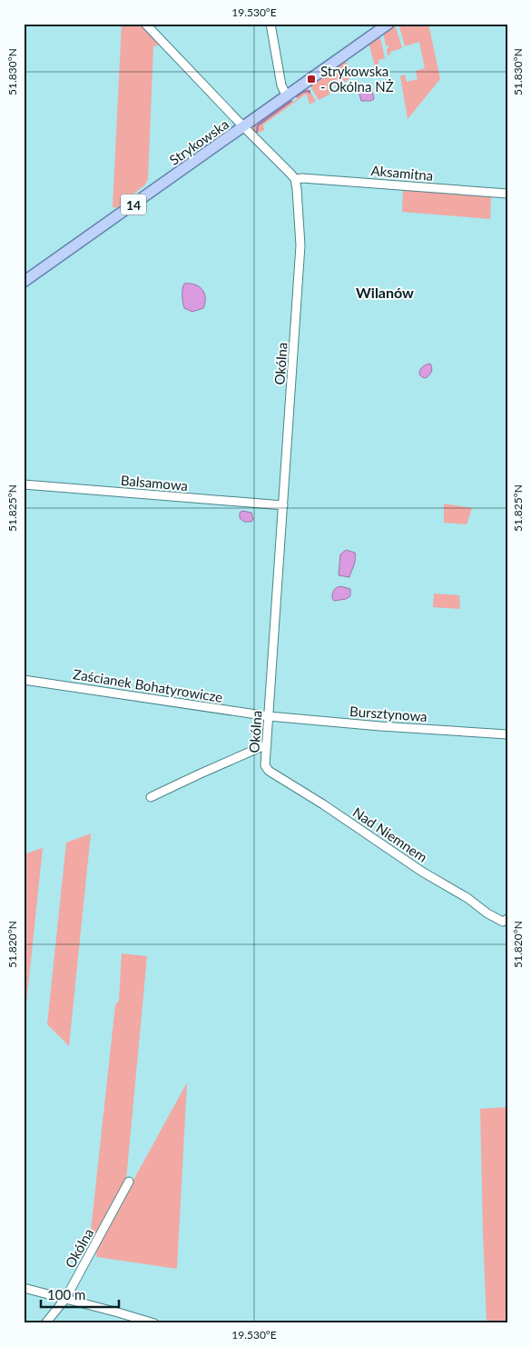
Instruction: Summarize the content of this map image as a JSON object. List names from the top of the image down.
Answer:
{
  "streets": {
    "main road": ["Strykowska", "14"],
    "street": [
      "Aksamitna",
      "Okólna",
      "Balsamowa",
      "Zaścianek Bohatyrowicze",
      "Bursztynowa",
      "Nad Niemnem"
    ]
  },
  "crossings": [
    ["Aksamitna", "Okólna"],
    ["Okólna", "Balsamowa"],
    ["Okólna", "Zaścianek Bohatyrowicze"],
    ["Okólna", "Bursztynowa"],
    ["Okólna", "Nad Niemnem"],
    ["Zaścianek Bohatyrowicze", "Bursztynowa"]
  ],
  "districts": ["Wilanów"],
  "places": {
    "transit": ["Strykowska - Okólna NŻ"]
  },
  "scale_bar": "100 m",
  "coordinates": [
    "19.530°E",
    "51.830°N",
    "51.825°N",
    "51.820°N"
  ]
}
